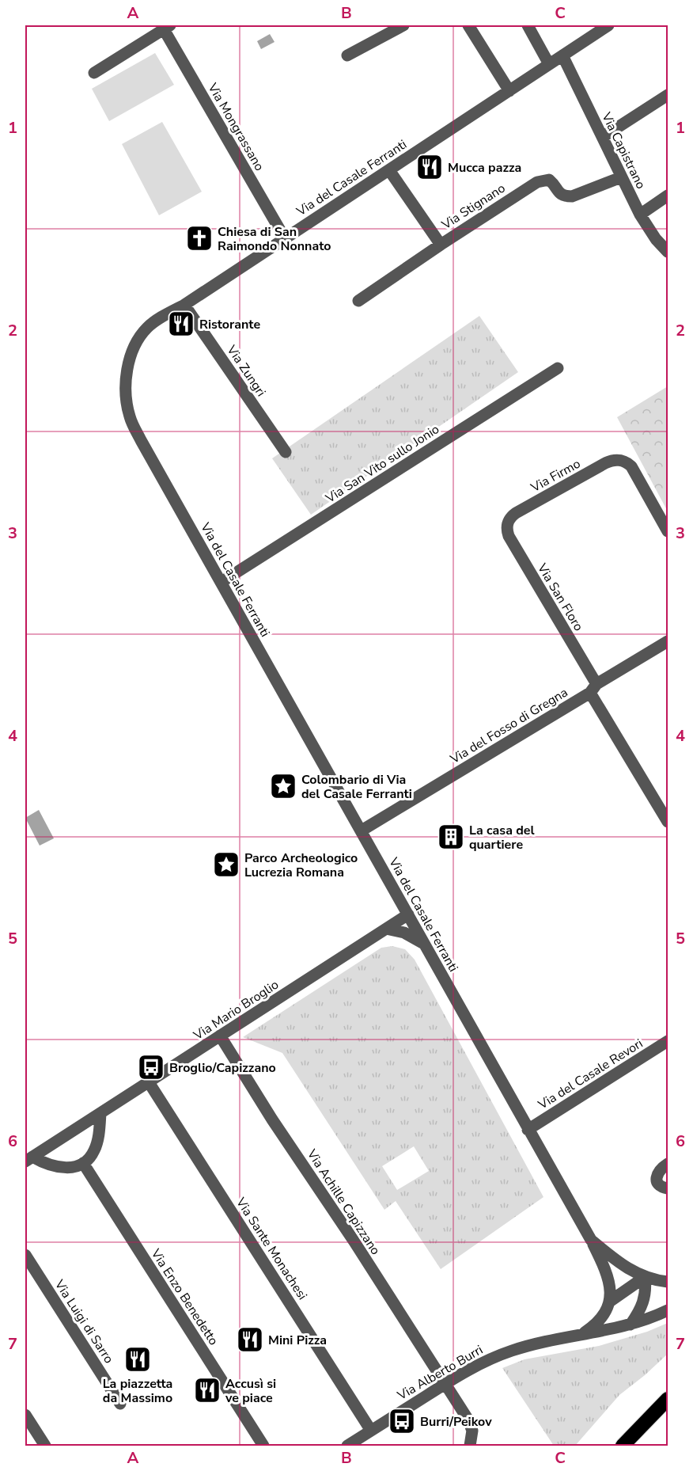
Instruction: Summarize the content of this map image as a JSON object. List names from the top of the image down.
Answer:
{
  "streets": {
    "street": [
      "Via Mongrassano",
      "Via Capistrano",
      "Via del Casale Ferranti",
      "Via Stignano",
      "Via Zungri",
      "Via San Vito sullo Jonio",
      "Via Firmo",
      "Via San Floro",
      "Via del Fosso di Gregna",
      "Via Mario Broglio",
      "Via del Casale Revori",
      "Via Achille Capizzano",
      "Via Sante Monachesi",
      "Via Enzo Benedetto",
      "Via Luigi di Sarro",
      "Via Alberto Burri"
    ]
  },
  "crossings": [
    ["Via Mongrassano", "Via del Casale Ferranti"],
    ["Via Capistrano", "Via del Casale Ferranti"],
    ["Via Capistrano", "Via Stignano"],
    ["Via del Casale Ferranti", "Via Stignano"],
    ["Via del Casale Ferranti", "Via Zungri"],
    ["Via del Casale Ferranti", "Via San Vito sullo Jonio"],
    ["Via del Casale Ferranti", "Via del Fosso di Gregna"],
    ["Via del Casale Ferranti", "Via Mario Broglio"],
    ["Via del Casale Ferranti", "Via del Casale Revori"],
    ["Via Firmo", "Via San Floro"],
    ["Via San Floro", "Via del Fosso di Gregna"],
    ["Via Mario Broglio", "Via Achille Capizzano"],
    ["Via Mario Broglio", "Via Sante Monachesi"],
    ["Via Mario Broglio", "Via Enzo Benedetto"],
    ["Via Achille Capizzano", "Via Alberto Burri"],
    ["Via Sante Monachesi", "Via Alberto Burri"]
  ],
  "places": {
    "restaurant": [
      "Mucca pazza",
      "Ristorante",
      "Mini Pizza",
      "La piazzetta da Massimo",
      "Accusì si ve piace"
    ],
    "church": ["Chiesa di San Raimondo Nonnato"],
    "place": ["Colombario di Via del Casale Ferranti", "Parco Archeologico Lucrezia Romana"],
    "building": ["La casa del quartiere"],
    "bus stop": ["Broglio/Capizzano", "Burri/Peikov"]
  },
  "grid": {
    "columns": ["A", "B", "C"],
    "rows": [
      "1",
      "2",
      "3",
      "4",
      "5",
      "6",
      "7"
    ]
  }
}
